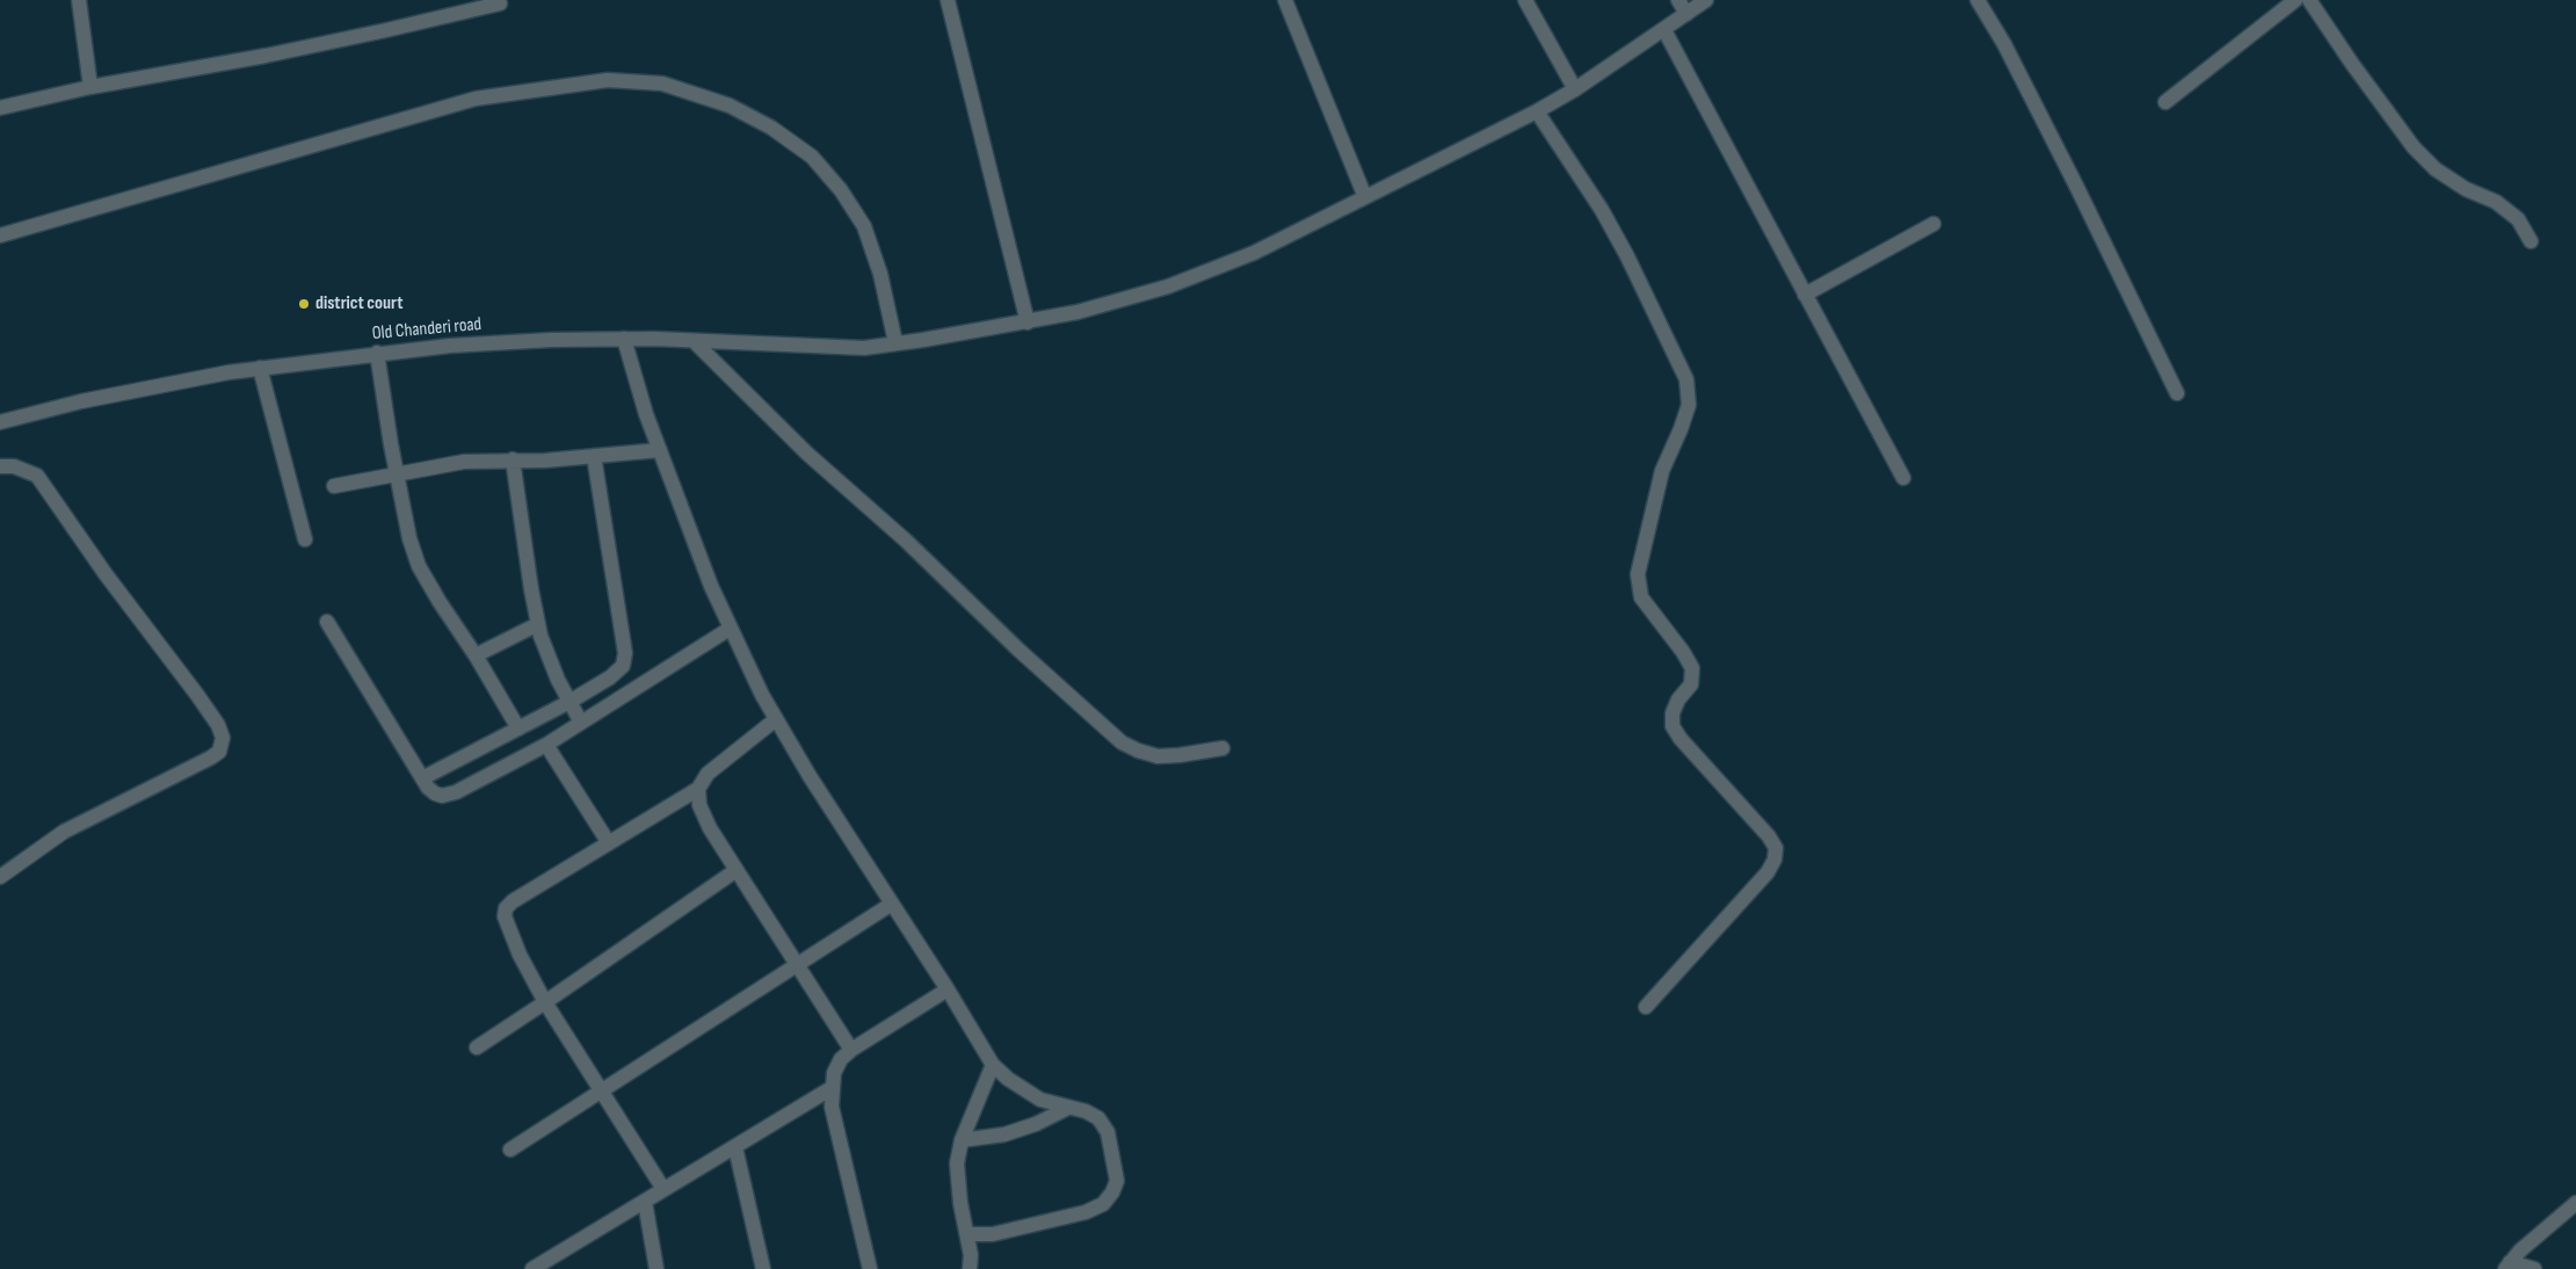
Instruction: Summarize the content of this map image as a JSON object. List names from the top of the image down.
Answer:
{
  "streets": {
    "street": ["Old Chanderi road"]
  },
  "places": ["district court"]
}
